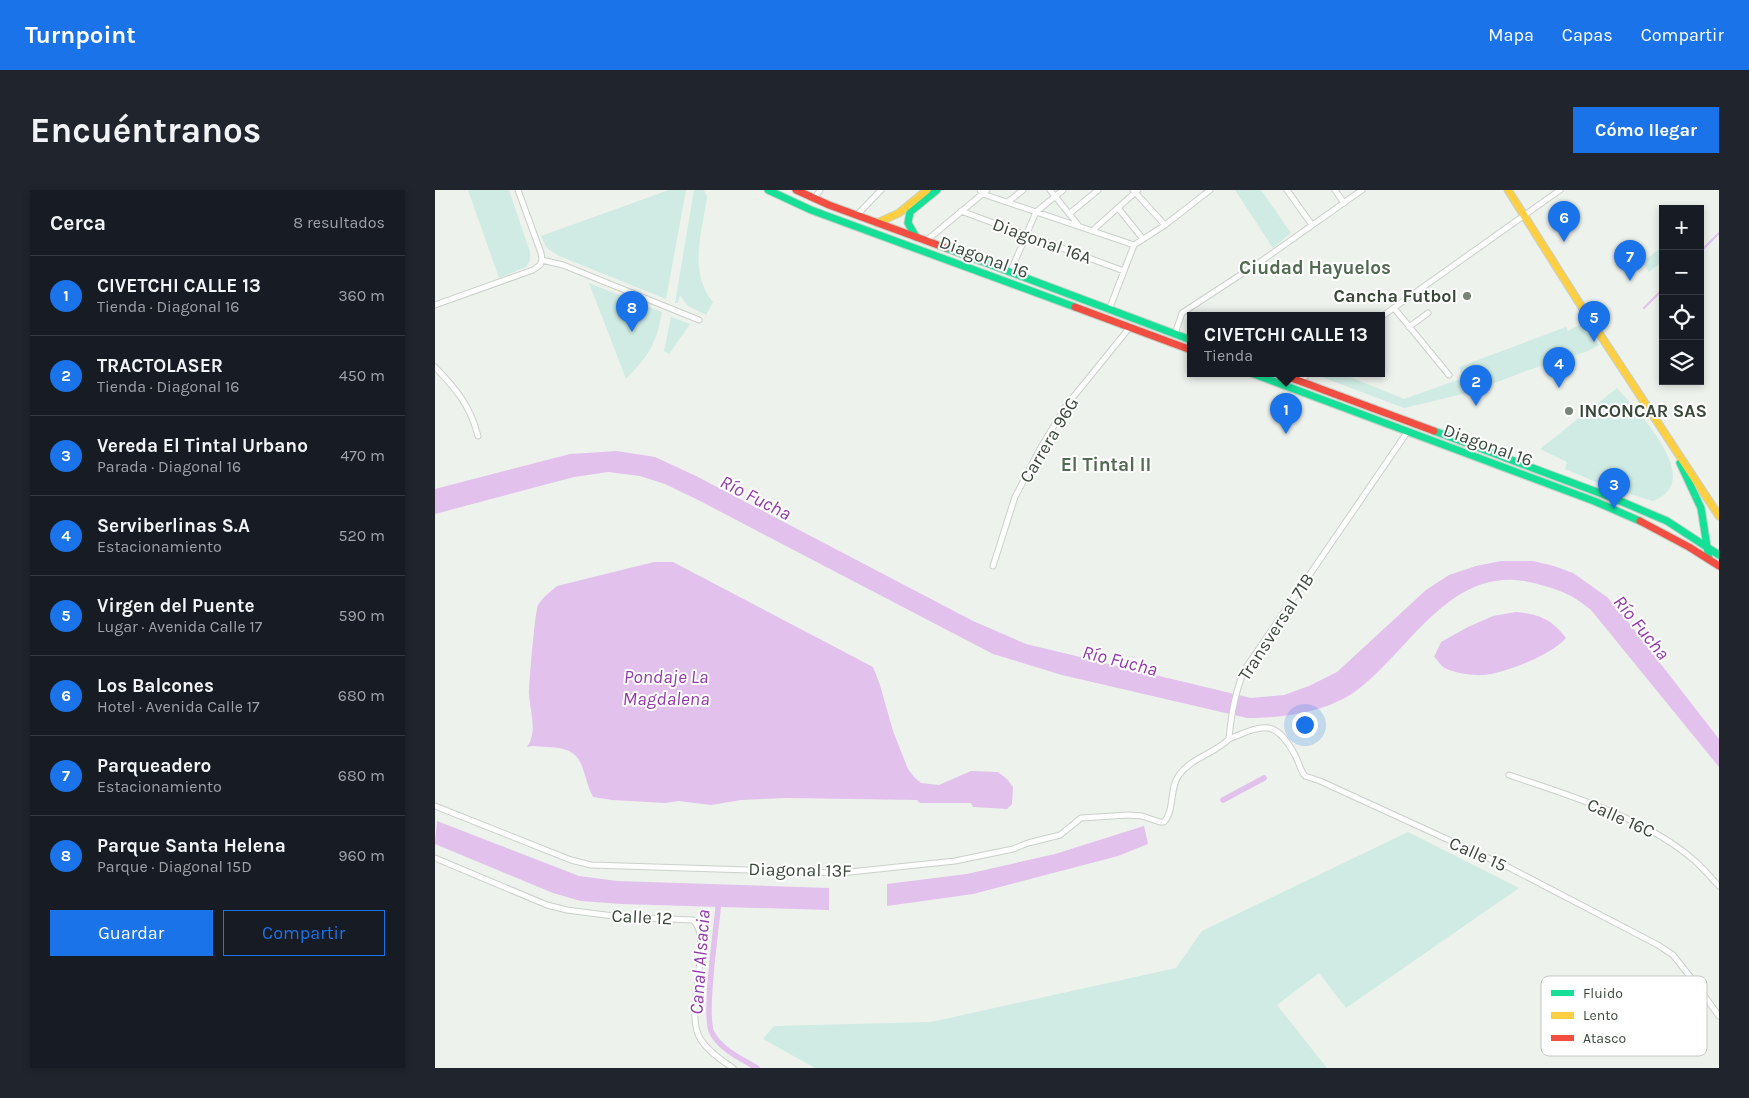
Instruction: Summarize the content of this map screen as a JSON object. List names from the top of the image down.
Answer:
{
  "streets": {
    "main road": ["Diagonal 16"],
    "street": [
      "Diagonal 16A",
      "Carrera 96G",
      "Transversal 71B",
      "Calle 16C",
      "Calle 15",
      "Diagonal 13F",
      "Calle 12"
    ]
  },
  "crossings": [
    ["Diagonal 16", "Carrera 96G"],
    ["Diagonal 16", "Transversal 71B"],
    ["Transversal 71B", "Calle 15"],
    ["Transversal 71B", "Diagonal 13F"],
    ["Calle 15", "Diagonal 13F"]
  ],
  "districts": ["Ciudad Hayuelos", "El Tintal II"],
  "water": ["Río Fucha", "Pondaje La Magdalena", "Canal Alsacia"],
  "places": ["Cancha Futbol", "INCONCAR SAS"],
  "legend": ["Fluido", "Lento", "Atasco"],
  "page": {
    "header": "Turnpoint",
    "nav": ["Mapa", "Capas", "Compartir"],
    "buttons": [
      "Cómo llegar",
      ["Guardar", "Compartir"]
    ],
    "title": "Encuéntranos",
    "heading": ["Cerca", "8 resultados"],
    "pins": [
      "6",
      "7",
      "8",
      "5",
      "4",
      "2",
      "1",
      "3"
    ],
    "map_buttons": ["+", "−"],
    "list": [
      {
        "mark": "1",
        "name": "CIVETCHI CALLE 13",
        "note": "Tienda · Diagonal 16",
        "value": "360 m"
      },
      {
        "mark": "2",
        "name": "TRACTOLASER",
        "note": "Tienda · Diagonal 16",
        "value": "450 m"
      },
      {
        "mark": "3",
        "name": "Vereda El Tintal Urbano",
        "note": "Parada · Diagonal 16",
        "value": "470 m"
      },
      {
        "mark": "4",
        "name": "Serviberlinas S.A",
        "note": "Estacionamiento",
        "value": "520 m"
      },
      {
        "mark": "5",
        "name": "Virgen del Puente",
        "note": "Lugar · Avenida Calle 17",
        "value": "590 m"
      },
      {
        "mark": "6",
        "name": "Los Balcones",
        "note": "Hotel · Avenida Calle 17",
        "value": "680 m"
      },
      {
        "mark": "7",
        "name": "Parqueadero",
        "note": "Estacionamiento",
        "value": "680 m"
      },
      {
        "mark": "8",
        "name": "Parque Santa Helena",
        "note": "Parque · Diagonal 15D",
        "value": "960 m"
      }
    ],
    "popup": ["CIVETCHI CALLE 13", "Tienda"]
  }
}
